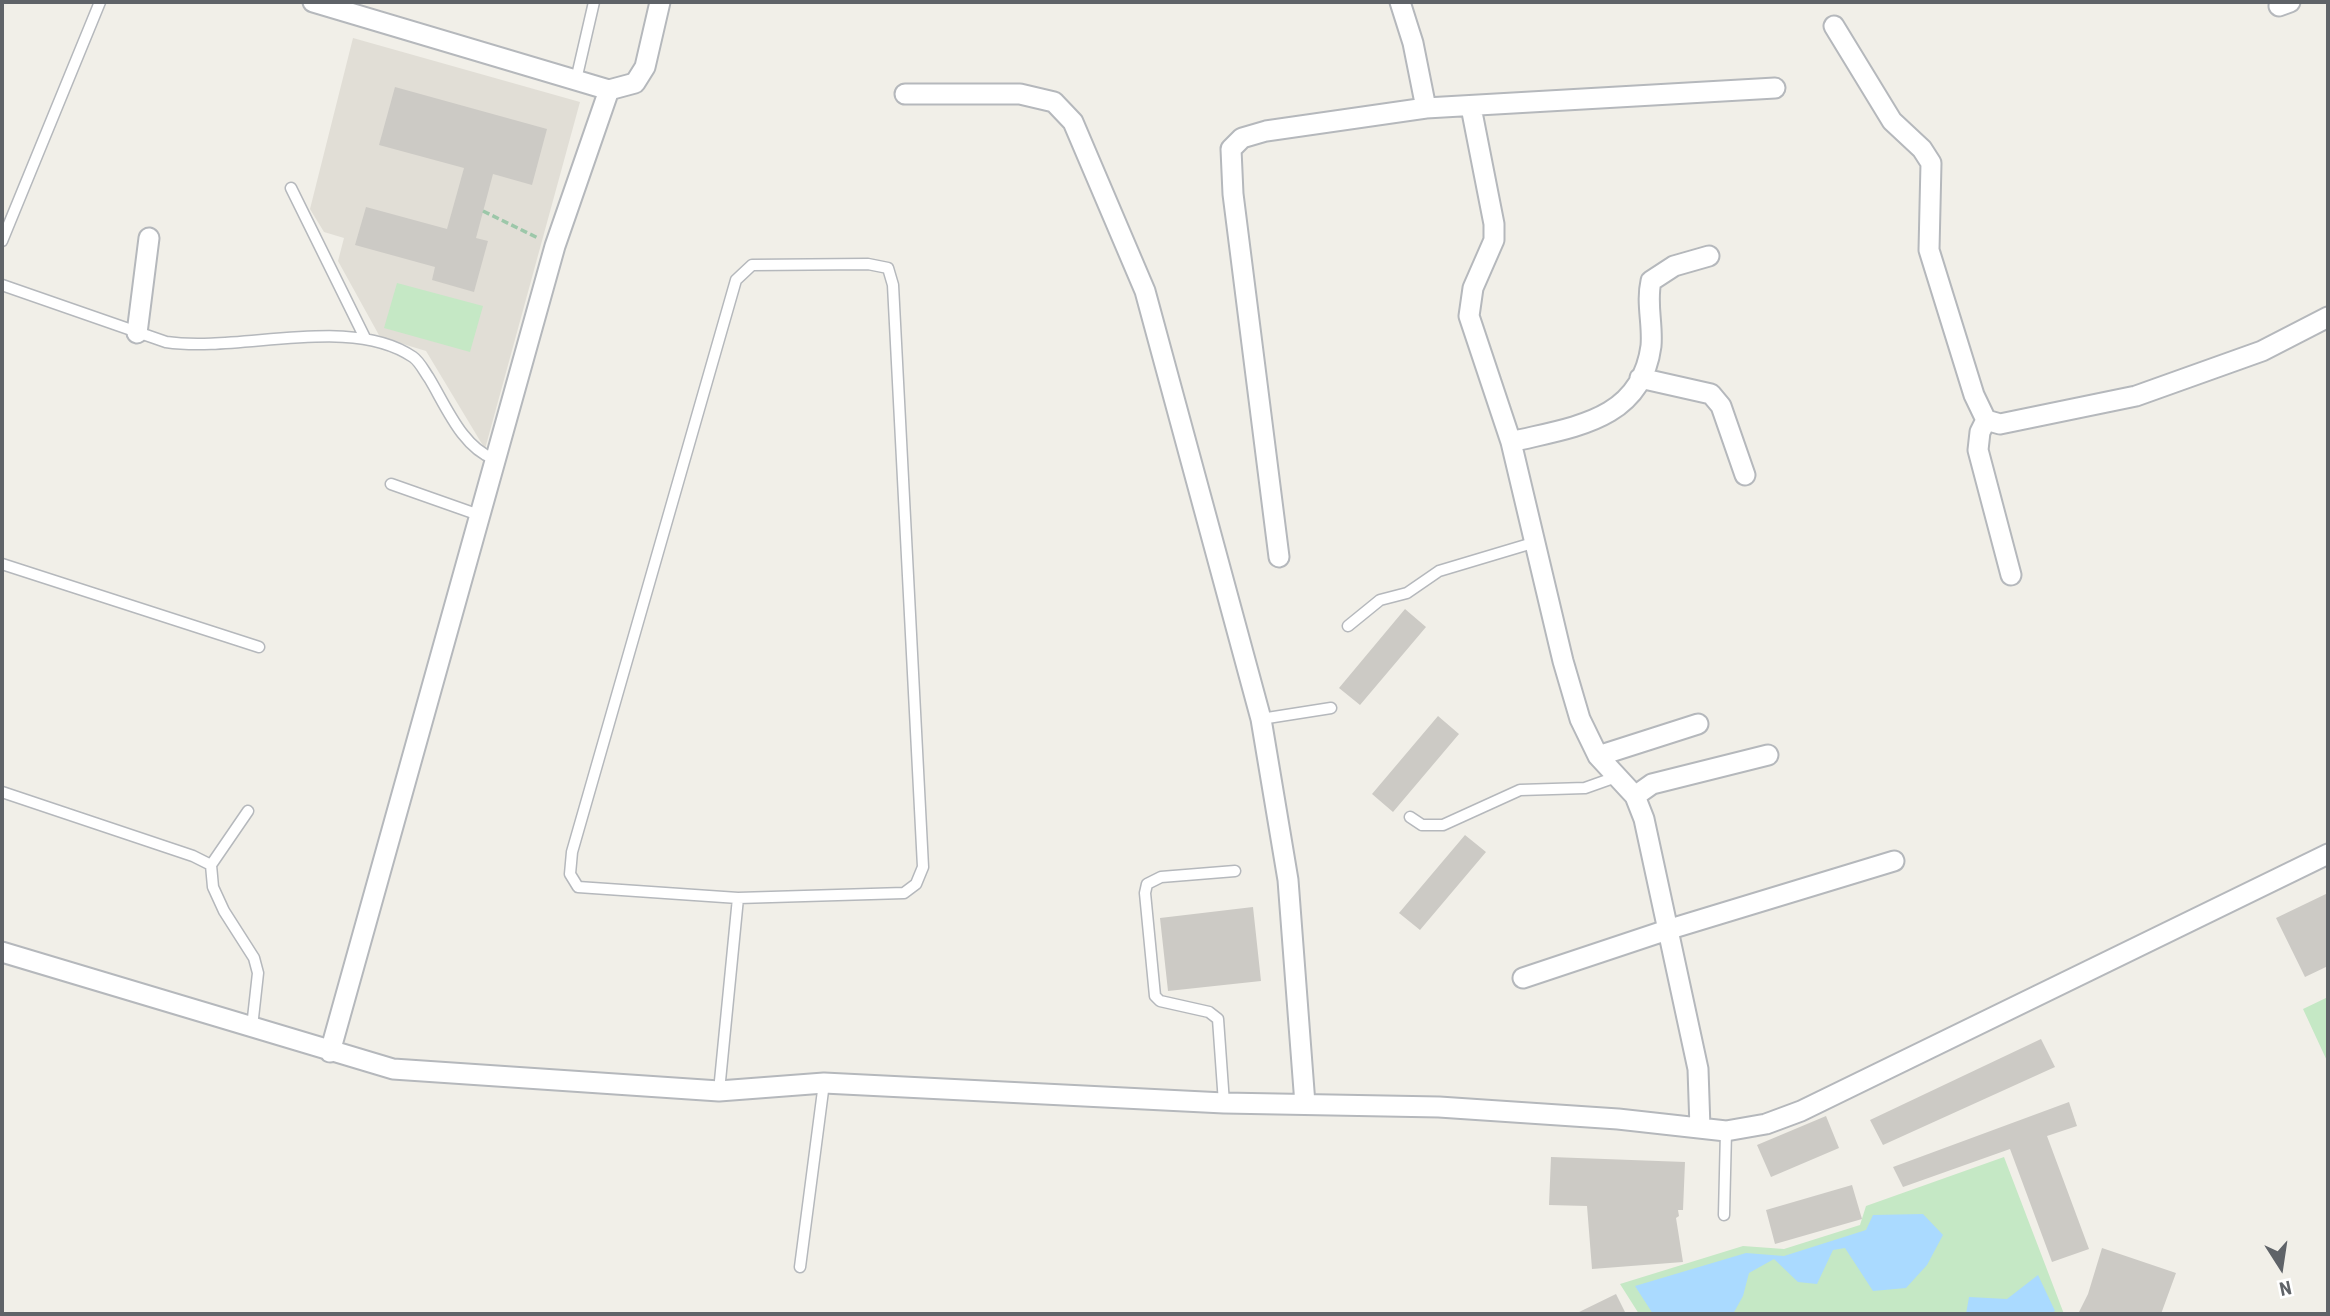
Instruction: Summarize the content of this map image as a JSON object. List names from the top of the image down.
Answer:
{
  "north": "bottom"
}
